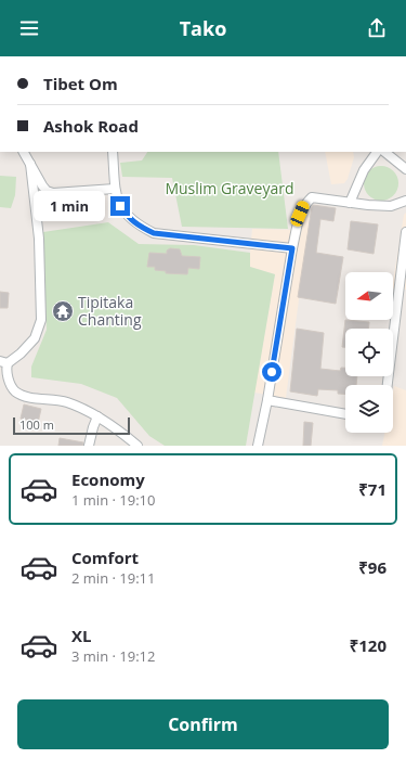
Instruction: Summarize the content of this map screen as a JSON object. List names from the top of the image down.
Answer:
{
  "parks": ["Muslim Graveyard"],
  "places": {
    "temple": ["Tipitaka Chanting"]
  },
  "scale_bar": "100 m",
  "north": "left",
  "page": {
    "header": "Tako",
    "banner": ["Tibet Om", "Ashok Road"],
    "bubble": "1 min",
    "scale": "100 m",
    "list": [
      {
        "name": "Economy",
        "note": "1 min · 19:10",
        "value": "₹71"
      },
      {
        "name": "Comfort",
        "note": "2 min · 19:11",
        "value": "₹96"
      },
      {
        "name": "XL",
        "note": "3 min · 19:12",
        "value": "₹120"
      }
    ],
    "buttons": "Confirm"
  }
}
